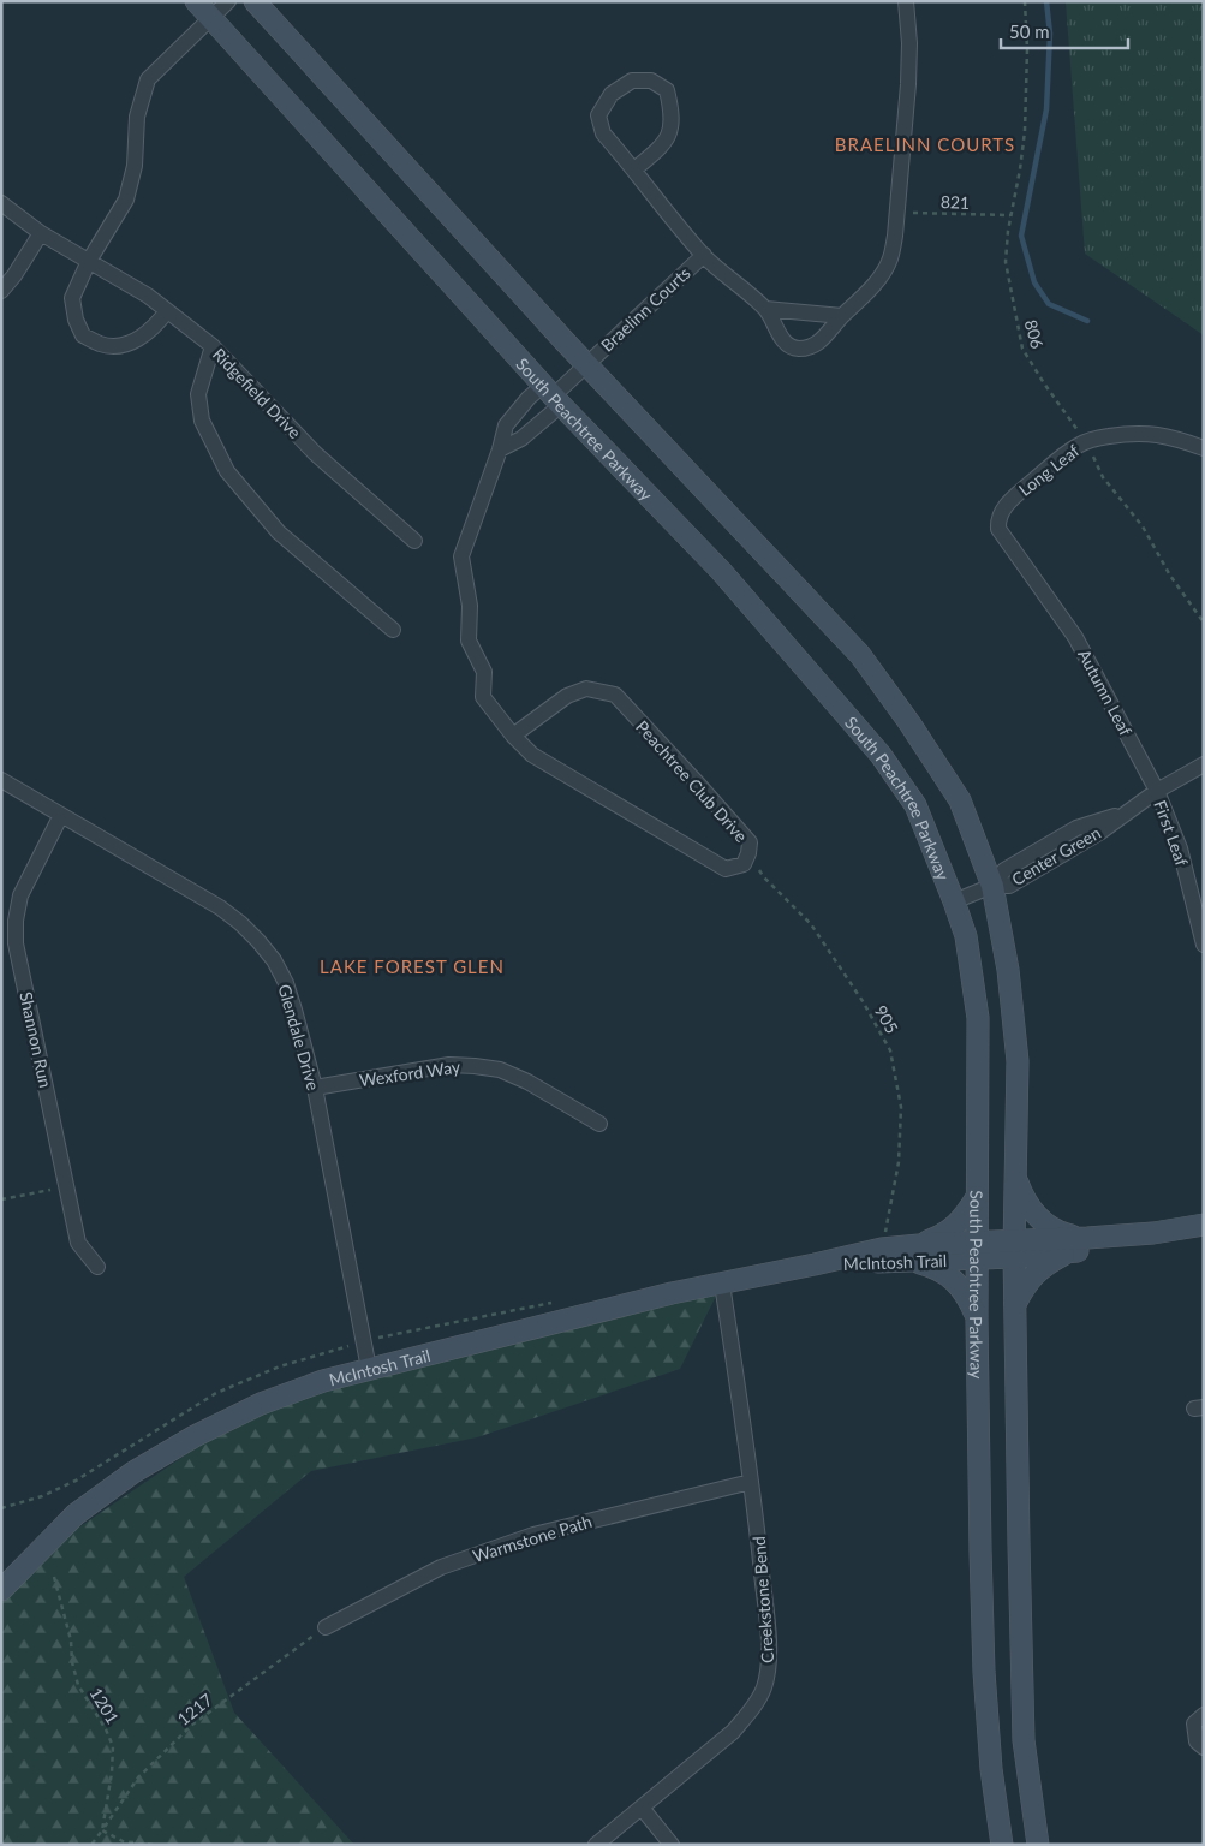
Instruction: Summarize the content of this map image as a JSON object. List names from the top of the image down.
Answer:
{
  "streets": {
    "main road": ["South Peachtree Parkway", "McIntosh Trail"],
    "street": [
      "Braelinn Courts",
      "Ridgefield Drive",
      "Long Leaf",
      "Autumn Leaf",
      "Peachtree Club Drive",
      "First Leaf",
      "Center Green",
      "Glendale Drive",
      "Shannon Run",
      "Wexford Way",
      "Warmstone Path",
      "Creekstone Bend"
    ],
    "path": [
      "821",
      "806",
      "905",
      "1201",
      "1217"
    ]
  },
  "crossings": [
    ["821", "Braelinn Courts"],
    ["821", "806"],
    ["Braelinn Courts", "South Peachtree Parkway"],
    ["Braelinn Courts", "Peachtree Club Drive"],
    ["806", "Long Leaf"],
    ["South Peachtree Parkway", "Peachtree Club Drive"],
    ["South Peachtree Parkway", "McIntosh Trail"],
    ["Long Leaf", "Autumn Leaf"],
    ["Autumn Leaf", "First Leaf"],
    ["Autumn Leaf", "Center Green"],
    ["Peachtree Club Drive", "905"],
    ["First Leaf", "Center Green"],
    ["Glendale Drive", "Shannon Run"],
    ["Glendale Drive", "Wexford Way"],
    ["Glendale Drive", "McIntosh Trail"],
    ["McIntosh Trail", "Creekstone Bend"],
    ["Warmstone Path", "Creekstone Bend"],
    ["Warmstone Path", "1217"],
    ["1201", "1217"]
  ],
  "districts": ["BRAELINN COURTS", "LAKE FOREST GLEN"],
  "scale_bar": "50 m"
}
